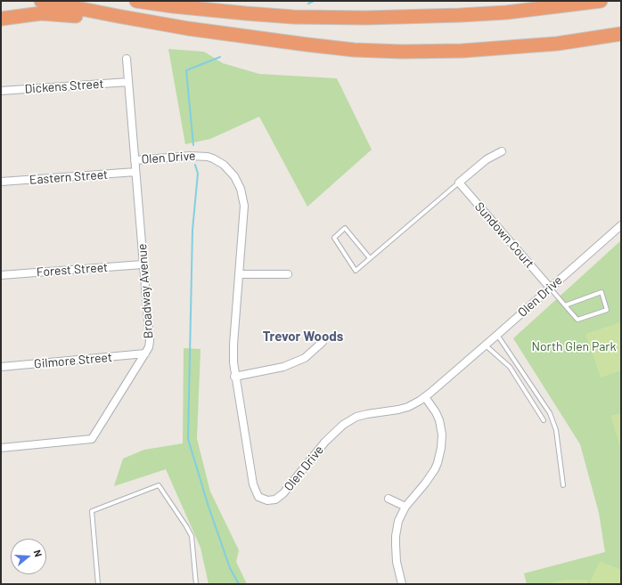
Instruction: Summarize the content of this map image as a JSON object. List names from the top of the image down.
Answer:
{
  "streets": {
    "street": [
      "Dickens Street",
      "Olen Drive",
      "Eastern Street",
      "Sundown Court",
      "Forest Street",
      "Broadway Avenue",
      "Gilmore Street"
    ]
  },
  "crossings": [
    ["Dickens Street", "Broadway Avenue"],
    ["Olen Drive", "Sundown Court"],
    ["Olen Drive", "Broadway Avenue"],
    ["Eastern Street", "Broadway Avenue"],
    ["Forest Street", "Broadway Avenue"],
    ["Broadway Avenue", "Gilmore Street"]
  ],
  "districts": ["Trevor Woods"],
  "parks": ["North Glen Park"],
  "north": "right"
}
